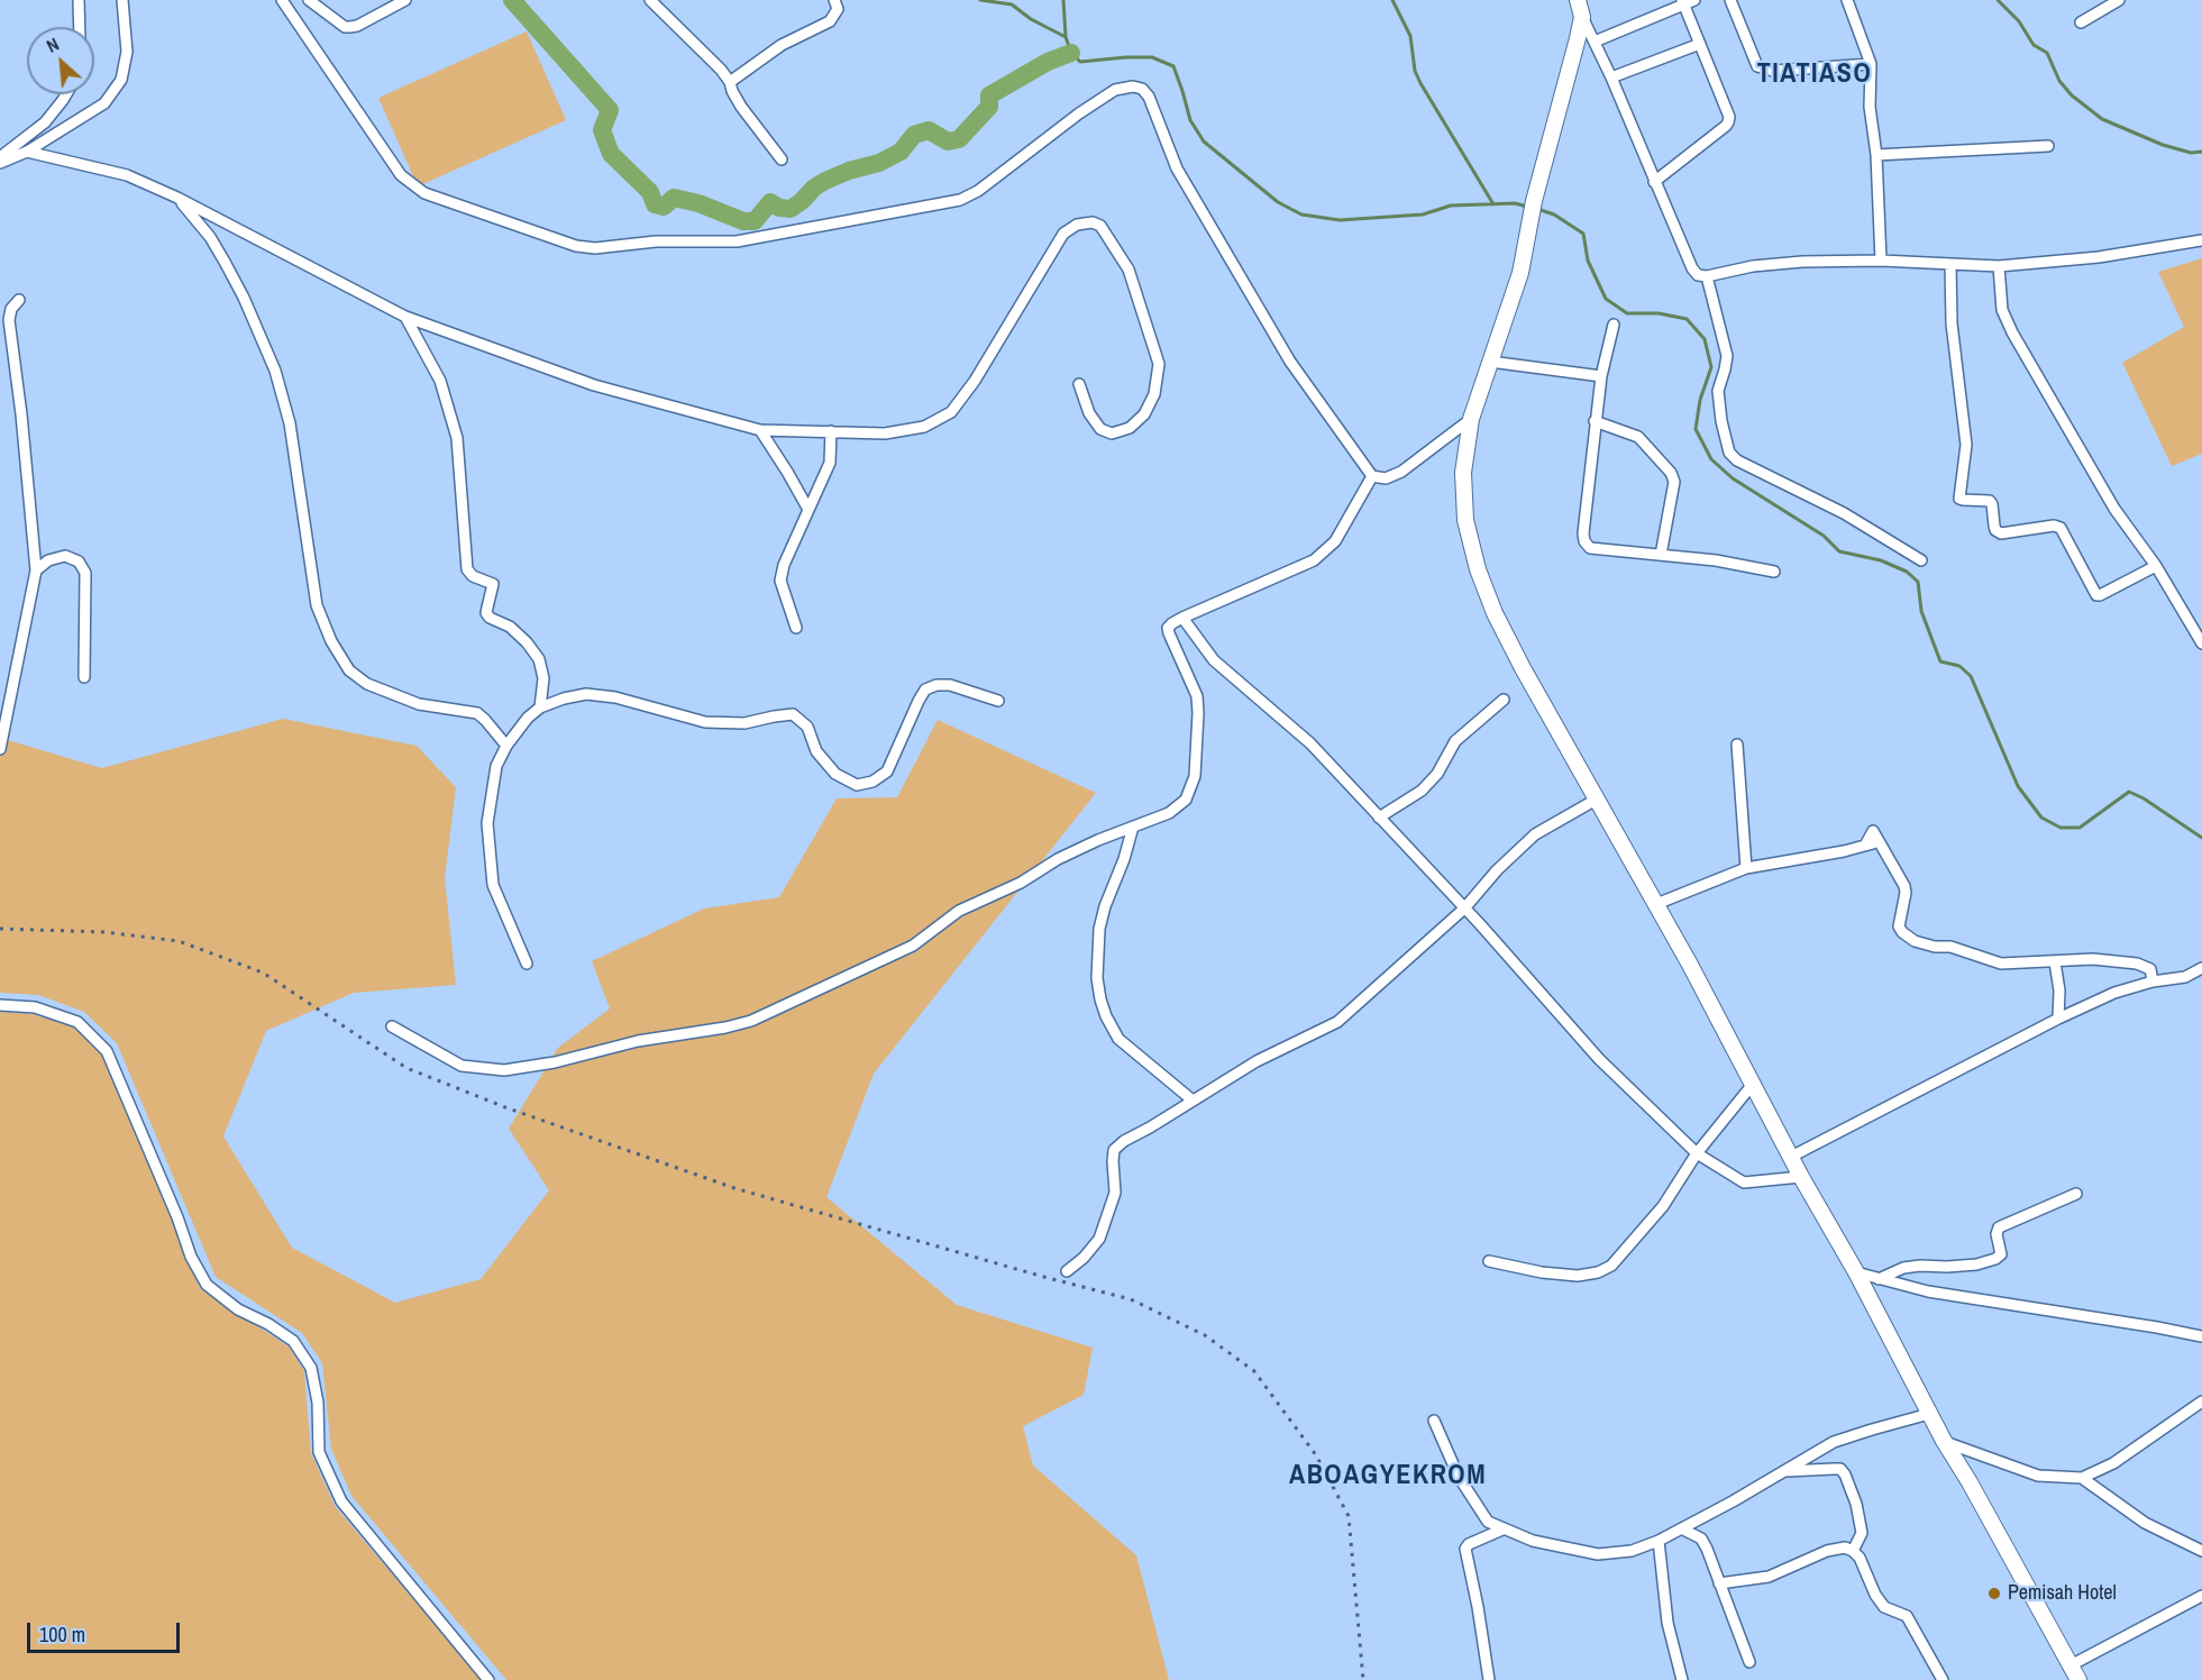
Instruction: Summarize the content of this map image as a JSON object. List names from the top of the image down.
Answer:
{
  "districts": ["TIATIASO", "ABOAGYEKROM"],
  "places": ["Pemisah Hotel"],
  "scale_bar": "100 m",
  "north": "top left"
}
